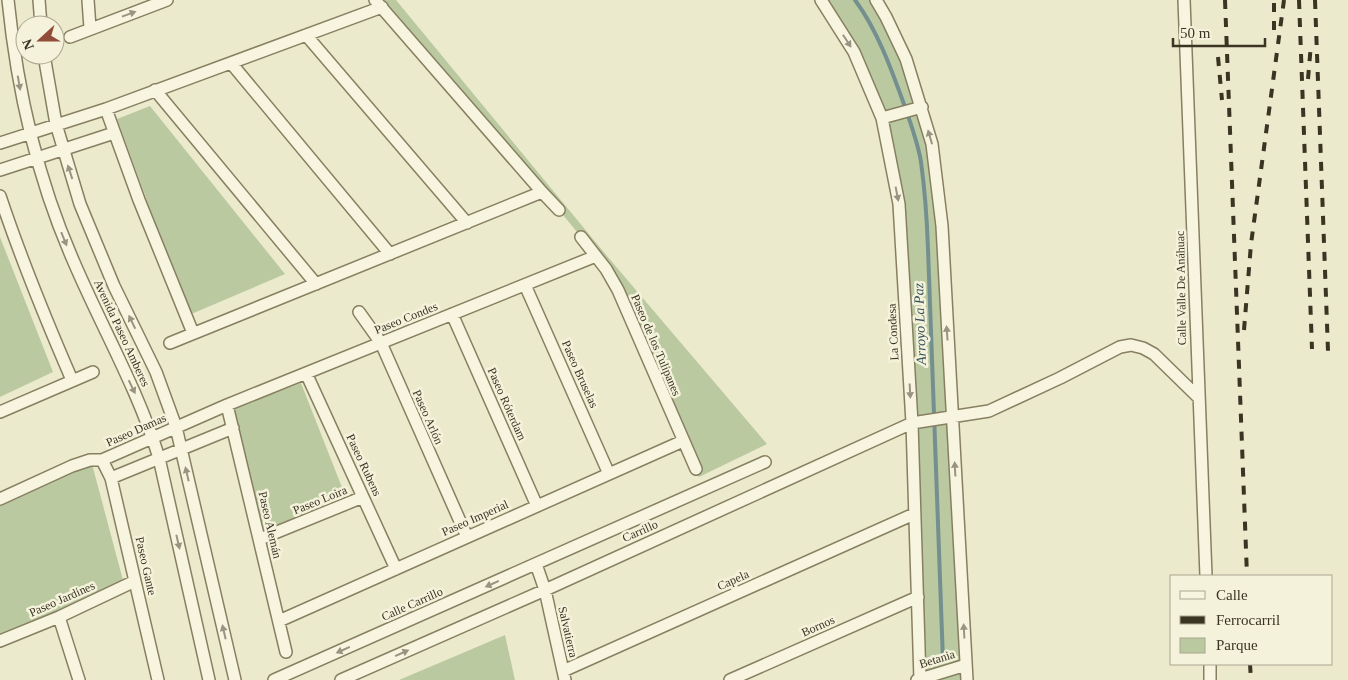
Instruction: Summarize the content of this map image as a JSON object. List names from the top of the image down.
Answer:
{
  "streets": {
    "street": [
      "Calle Valle De Anáhuac",
      "Paseo Condes",
      "La Condesa",
      "Avenida Paseo Amberes",
      "Paseo de los Tulipanes",
      "Paseo Bruselas",
      "Paseo Róterdam",
      "Paseo Arlón",
      "Paseo Damas",
      "Paseo Rubens",
      "Paseo Loira",
      "Paseo Imperial",
      "Paseo Alemán",
      "Carrillo",
      "Paseo Gante",
      "Capela",
      "Paseo Jardines",
      "Calle Carrillo",
      "Bornos",
      "Salvatierra",
      "Betania"
    ]
  },
  "crossings": [
    ["Calle Valle De Anáhuac", "Carrillo"],
    ["Paseo Condes", "Paseo de los Tulipanes"],
    ["Paseo Condes", "Paseo Bruselas"],
    ["Paseo Condes", "Paseo Róterdam"],
    ["Paseo Condes", "Paseo Arlón"],
    ["Paseo Condes", "Paseo Damas"],
    ["Paseo Condes", "Paseo Rubens"],
    ["Paseo Condes", "Paseo Alemán"],
    ["La Condesa", "Carrillo"],
    ["La Condesa", "Capela"],
    ["La Condesa", "Bornos"],
    ["La Condesa", "Betania"],
    ["Avenida Paseo Amberes", "Paseo Damas"],
    ["Paseo de los Tulipanes", "Paseo Imperial"],
    ["Paseo Bruselas", "Paseo Imperial"],
    ["Paseo Róterdam", "Paseo Imperial"],
    ["Paseo Arlón", "Paseo Imperial"],
    ["Paseo Damas", "Paseo Alemán"],
    ["Paseo Damas", "Paseo Gante"],
    ["Paseo Rubens", "Paseo Loira"],
    ["Paseo Rubens", "Paseo Imperial"],
    ["Paseo Loira", "Paseo Alemán"],
    ["Paseo Imperial", "Paseo Alemán"],
    ["Carrillo", "Salvatierra"],
    ["Paseo Gante", "Paseo Jardines"],
    ["Capela", "Salvatierra"]
  ],
  "one_way": ["Calle Carrillo"],
  "water": ["Arroyo La Paz"],
  "legend": ["Calle", "Ferrocarril", "Parque"],
  "scale_bar": "50 m",
  "north": "left"
}
